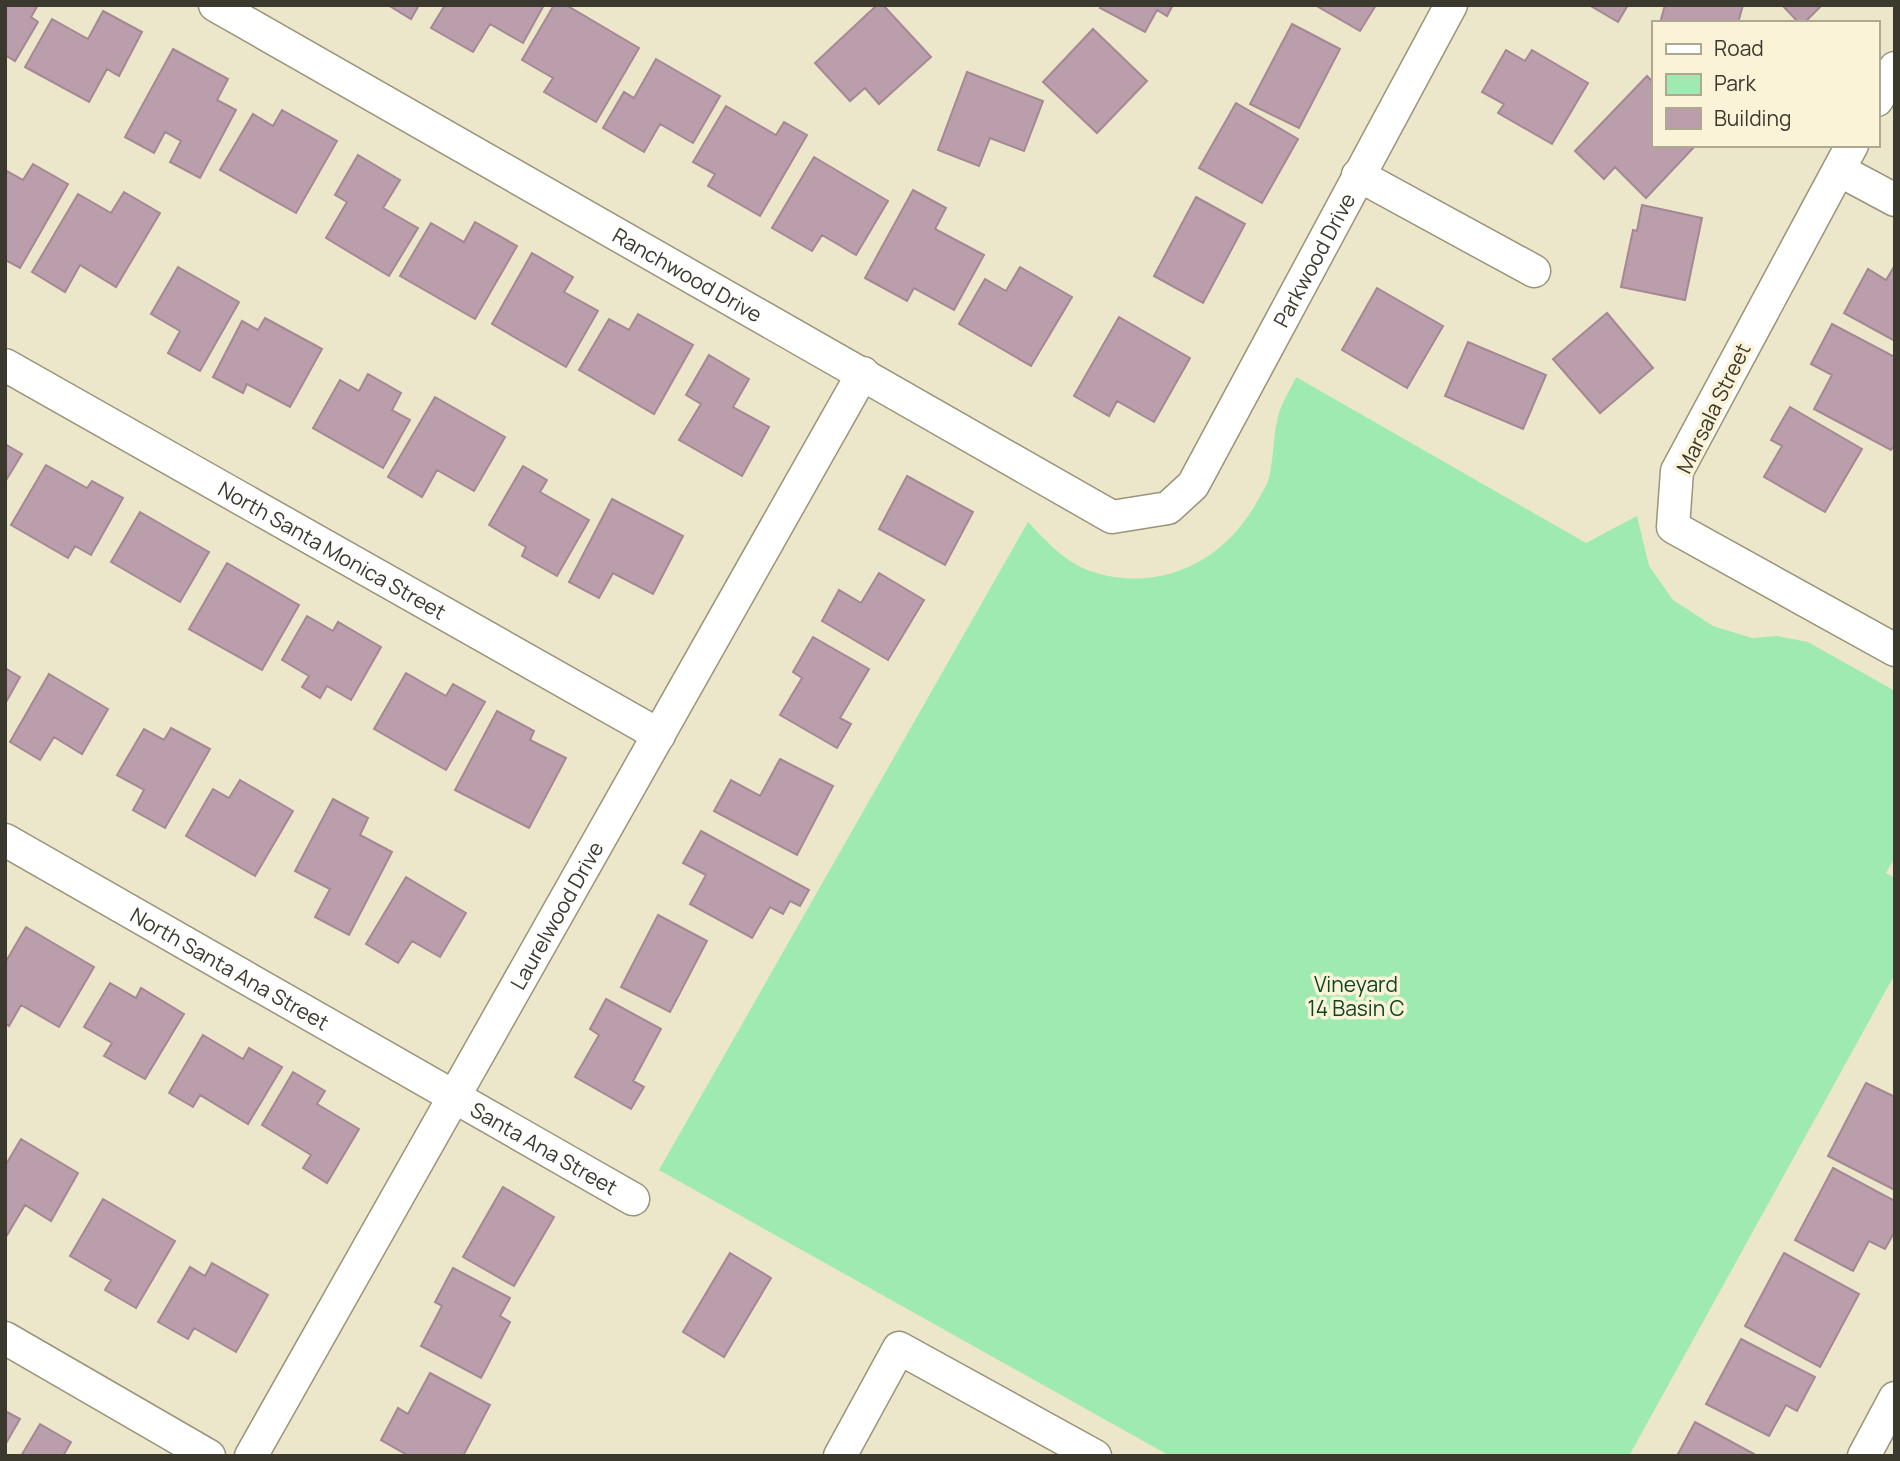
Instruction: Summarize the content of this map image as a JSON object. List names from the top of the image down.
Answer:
{
  "streets": {
    "street": [
      "Parkwood Drive",
      "Ranchwood Drive",
      "Marsala Street",
      "North Santa Monica Street",
      "Laurelwood Drive",
      "North Santa Ana Street",
      "Santa Ana Street"
    ]
  },
  "crossings": [
    ["Parkwood Drive", "Ranchwood Drive"],
    ["Ranchwood Drive", "Laurelwood Drive"],
    ["North Santa Monica Street", "Laurelwood Drive"],
    ["Laurelwood Drive", "North Santa Ana Street"],
    ["Laurelwood Drive", "Santa Ana Street"],
    ["North Santa Ana Street", "Santa Ana Street"]
  ],
  "parks": ["Vineyard 14 Basin C"],
  "legend": ["Road", "Park", "Building"]
}
